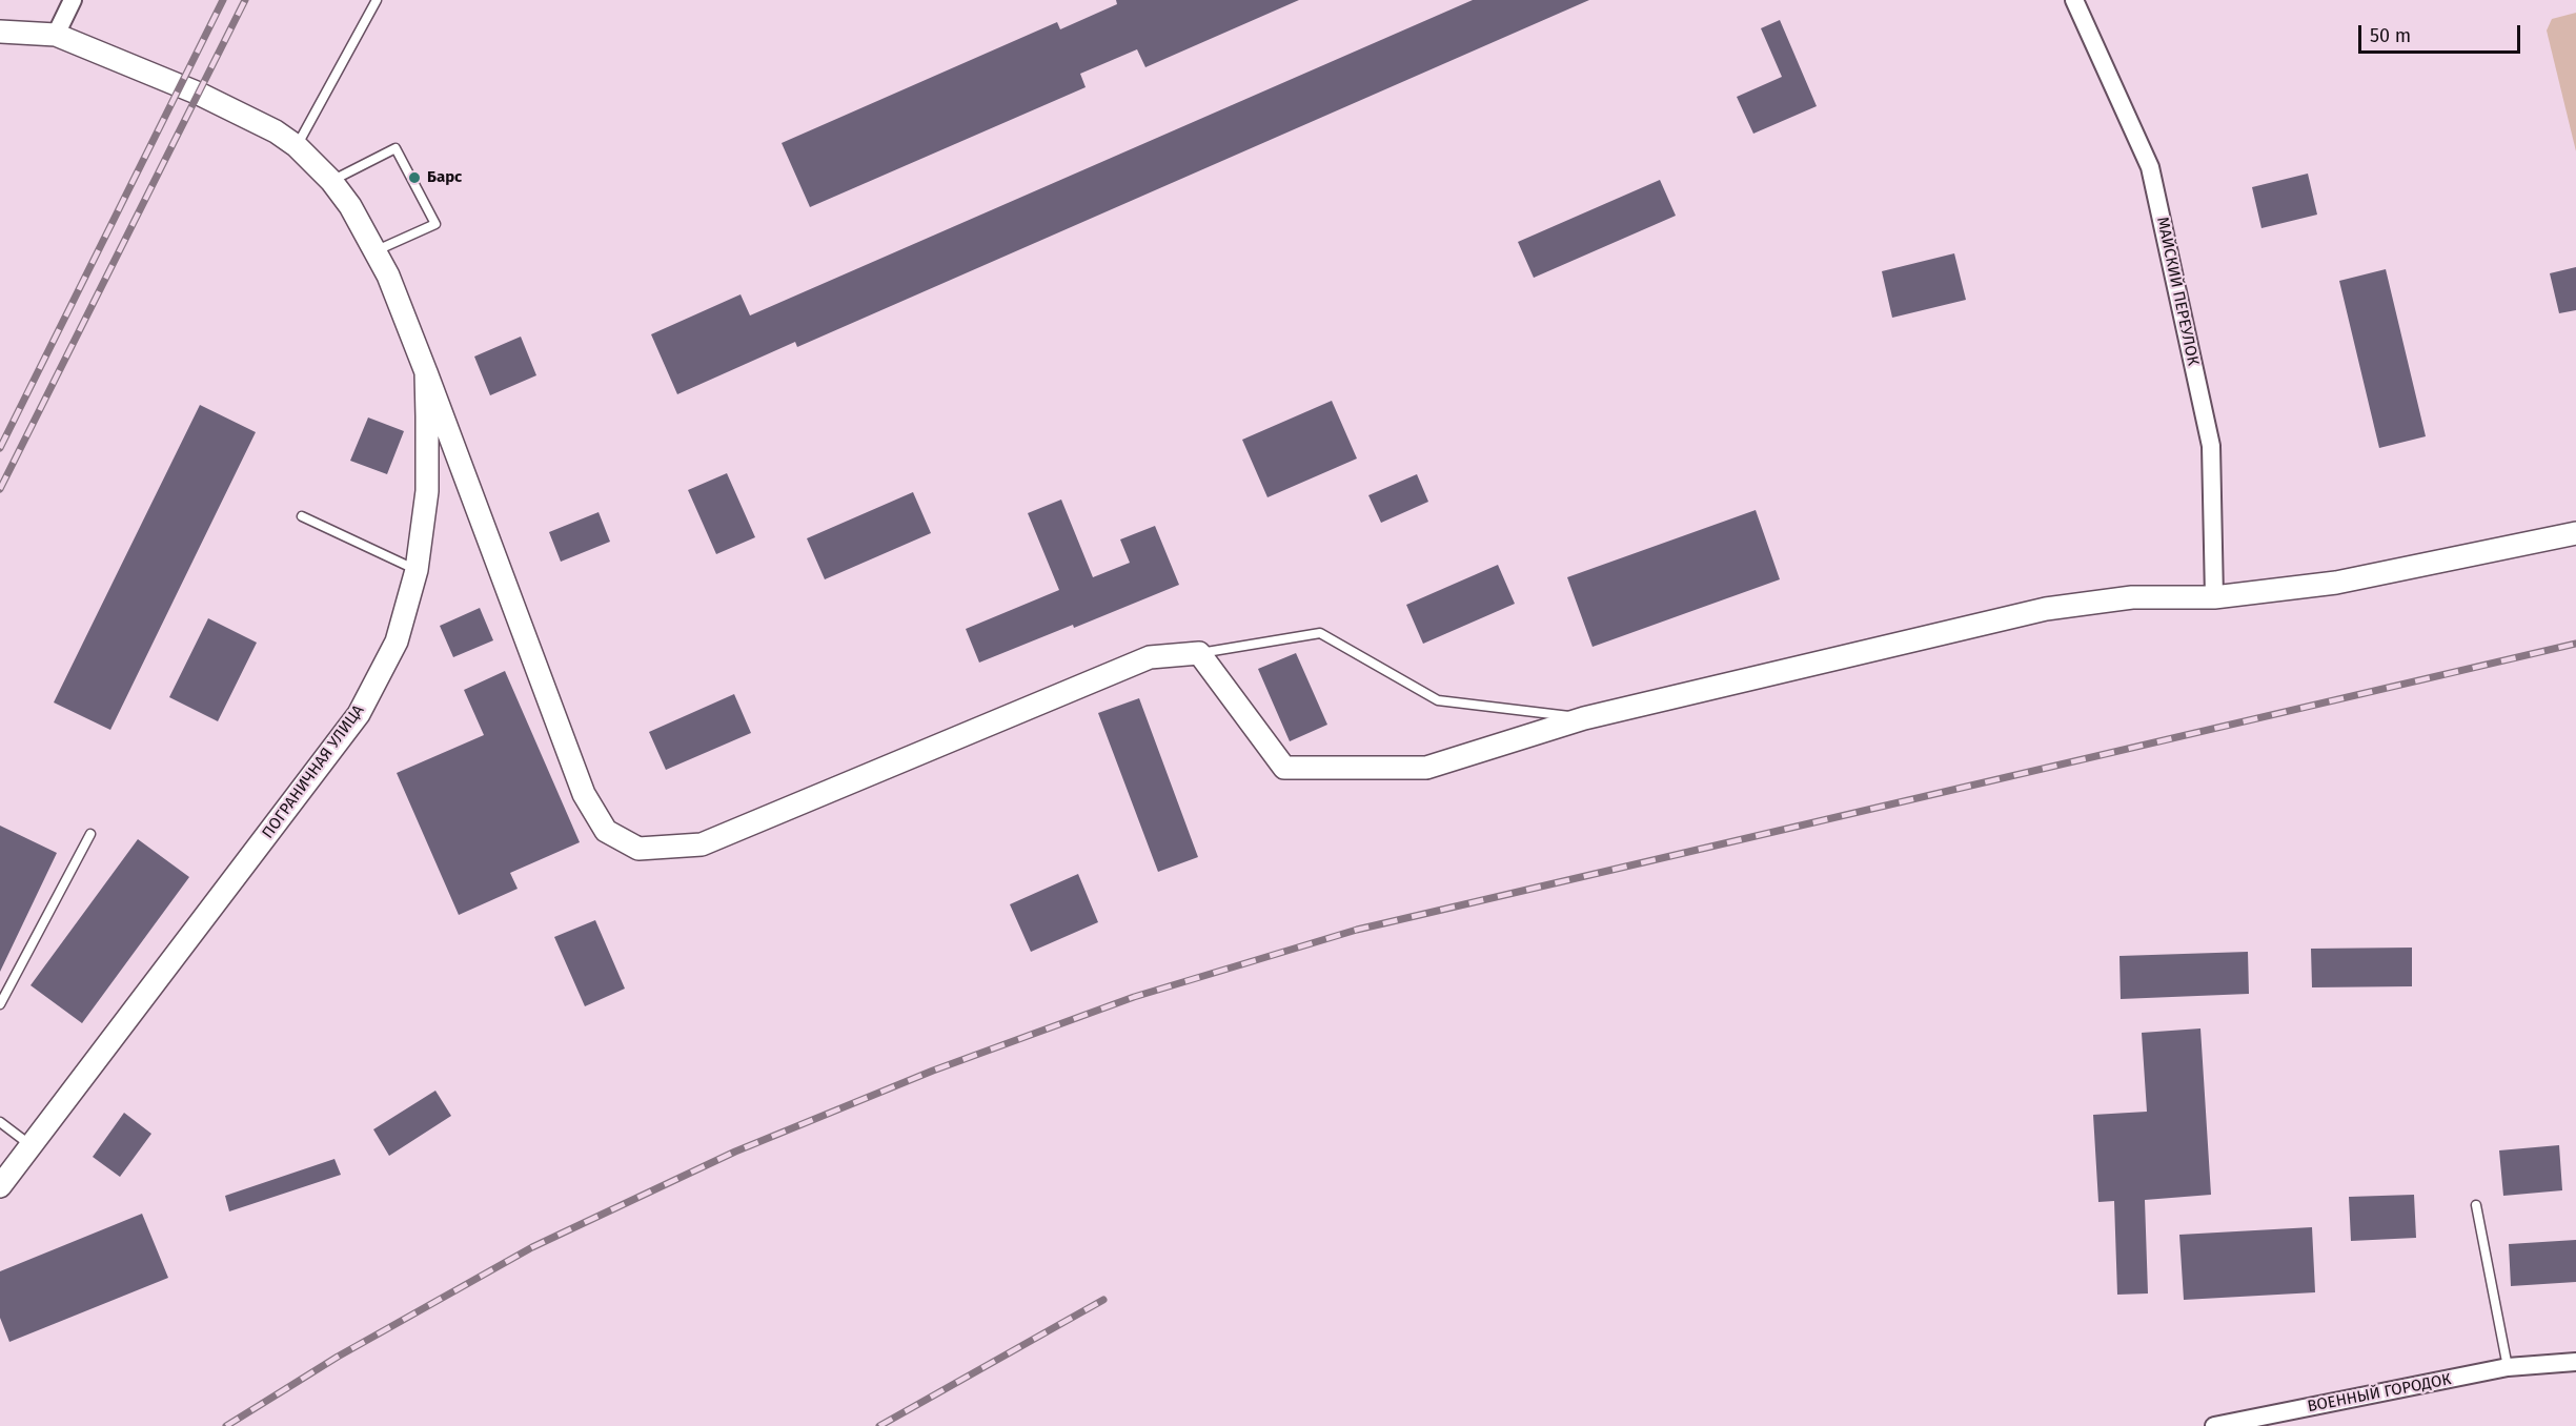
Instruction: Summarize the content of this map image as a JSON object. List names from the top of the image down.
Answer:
{
  "streets": {
    "street": ["МАЙСКИЙ ПЕРЕУЛОК", "ПОГРАНИЧНАЯ УЛИЦА", "ВОЕННЫЙ ГОРОДОК"]
  },
  "places": ["Барс"],
  "scale_bar": "50 m"
}
